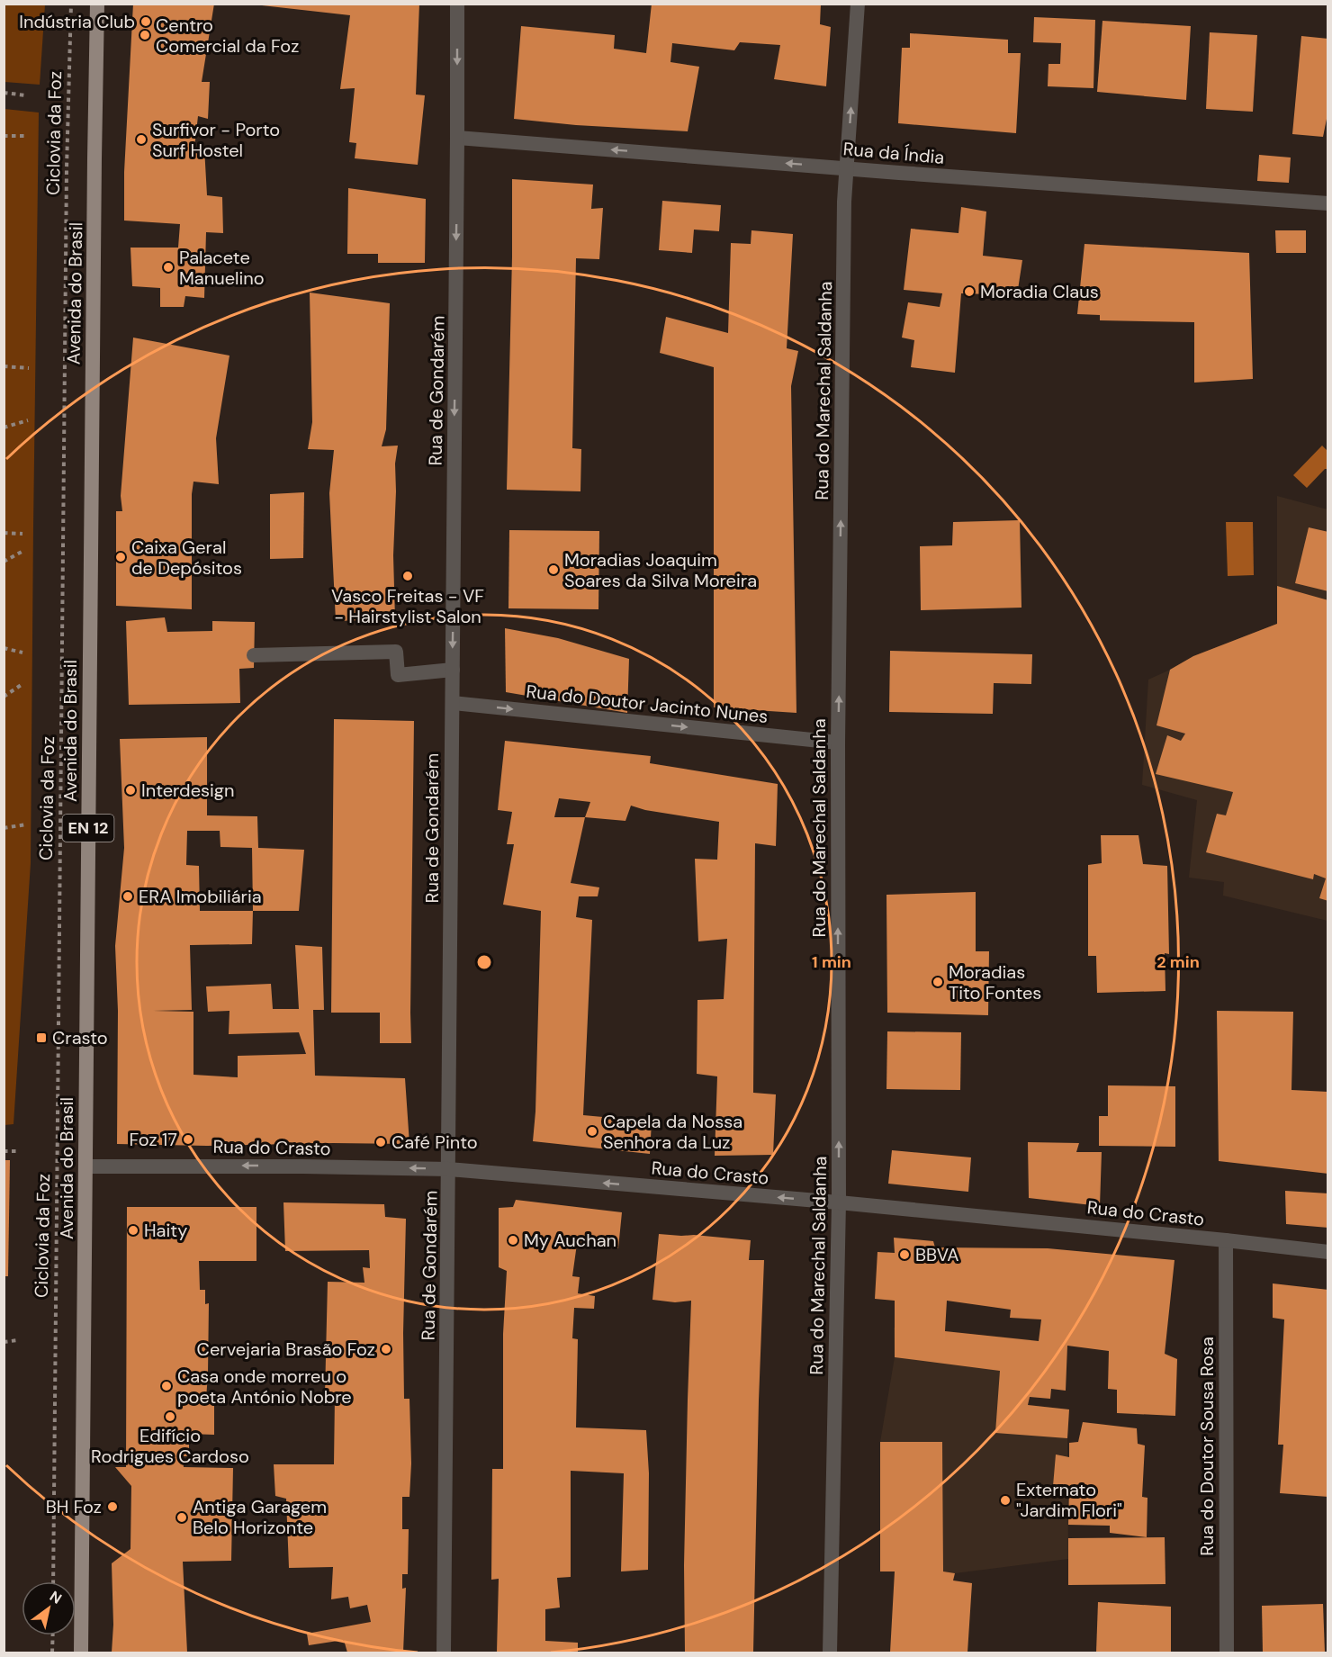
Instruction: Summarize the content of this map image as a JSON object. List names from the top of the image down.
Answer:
{
  "streets": {
    "main road": ["Avenida do Brasil", "EN 12"],
    "street": [
      "Rua da Índia",
      "Rua de Gondarém",
      "Rua do Marechal Saldanha",
      "Rua do Doutor Jacinto Nunes",
      "Rua do Crasto",
      "Rua do Doutor Sousa Rosa"
    ],
    "path": ["Ciclovia da Foz"]
  },
  "crossings": [
    ["Rua da Índia", "Rua de Gondarém"],
    ["Rua da Índia", "Rua do Marechal Saldanha"],
    ["Avenida do Brasil", "Rua do Crasto"],
    ["Rua de Gondarém", "Rua do Doutor Jacinto Nunes"],
    ["Rua de Gondarém", "Rua do Crasto"],
    ["Rua do Marechal Saldanha", "Rua do Doutor Jacinto Nunes"],
    ["Rua do Marechal Saldanha", "Rua do Crasto"],
    ["Rua do Crasto", "Rua do Doutor Sousa Rosa"]
  ],
  "one_way": [
    "Rua da Índia",
    "Rua de Gondarém",
    "Rua do Marechal Saldanha",
    "Rua do Doutor Jacinto Nunes",
    "Rua do Crasto"
  ],
  "places": {
    "other": [
      "Indústria Club",
      "Centro Comercial da Foz",
      "Surfivor - Porto Surf Hostel",
      "Palacete Manuelino",
      "Moradia Claus",
      "Caixa Geral de Depósitos",
      "Moradias Joaquim Soares da Silva Moreira",
      "Vasco Freitas - VF - Hairstylist Salon",
      "Interdesign",
      "ERA Imobiliária",
      "Moradias Tito Fontes",
      "Capela da Nossa Senhora da Luz",
      "Foz 17",
      "Café Pinto",
      "Haity",
      "My Auchan",
      "BBVA",
      "Cervejaria Brasão Foz",
      "Casa onde morreu o poeta António Nobre",
      "Edifício Rodrigues Cardoso",
      "Externato \"Jardim Flori\"",
      "BH Foz",
      "Antiga Garagem Belo Horizonte"
    ],
    "transit": ["Crasto"]
  },
  "north": "top right",
  "rings": ["1 min", "2 min"]
}
